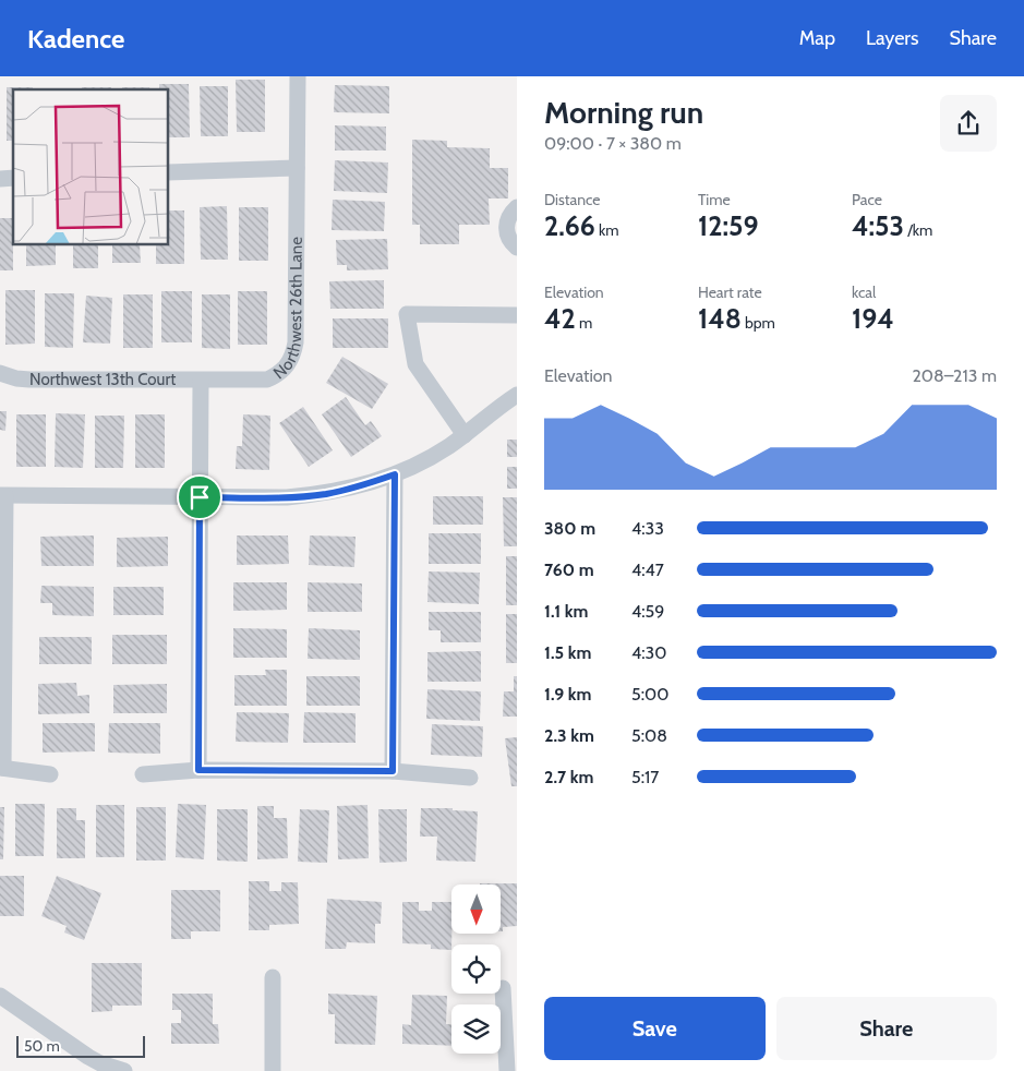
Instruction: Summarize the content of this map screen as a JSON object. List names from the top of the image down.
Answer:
{
  "streets": {
    "street": ["Northwest 26th Lane", "Northwest 13th Court"]
  },
  "crossings": [
    ["Northwest 26th Lane", "Northwest 13th Court"]
  ],
  "scale_bar": "50 m",
  "north": "bottom",
  "page": {
    "header": "Kadence",
    "nav": ["Map", "Layers", "Share"],
    "heading": ["Morning run", "09:00 · 7 × 380 m"],
    "stats": [
      ["Distance", "2.66 km"],
      ["Time", "12:59"],
      ["Pace", "4:53 /km"],
      ["Elevation", "42 m"],
      ["Heart rate", "148 bpm"],
      ["kcal", "194"]
    ],
    "chart": ["Elevation", "208–213 m"],
    "list": [
      {
        "name": "380 m",
        "note": "4:33"
      },
      {
        "name": "760 m",
        "note": "4:47"
      },
      {
        "name": "1.1 km",
        "note": "4:59"
      },
      {
        "name": "1.5 km",
        "note": "4:30"
      },
      {
        "name": "1.9 km",
        "note": "5:00"
      },
      {
        "name": "2.3 km",
        "note": "5:08"
      },
      {
        "name": "2.7 km",
        "note": "5:17"
      }
    ],
    "buttons": ["Save", "Share"],
    "scale": "50 m"
  }
}
